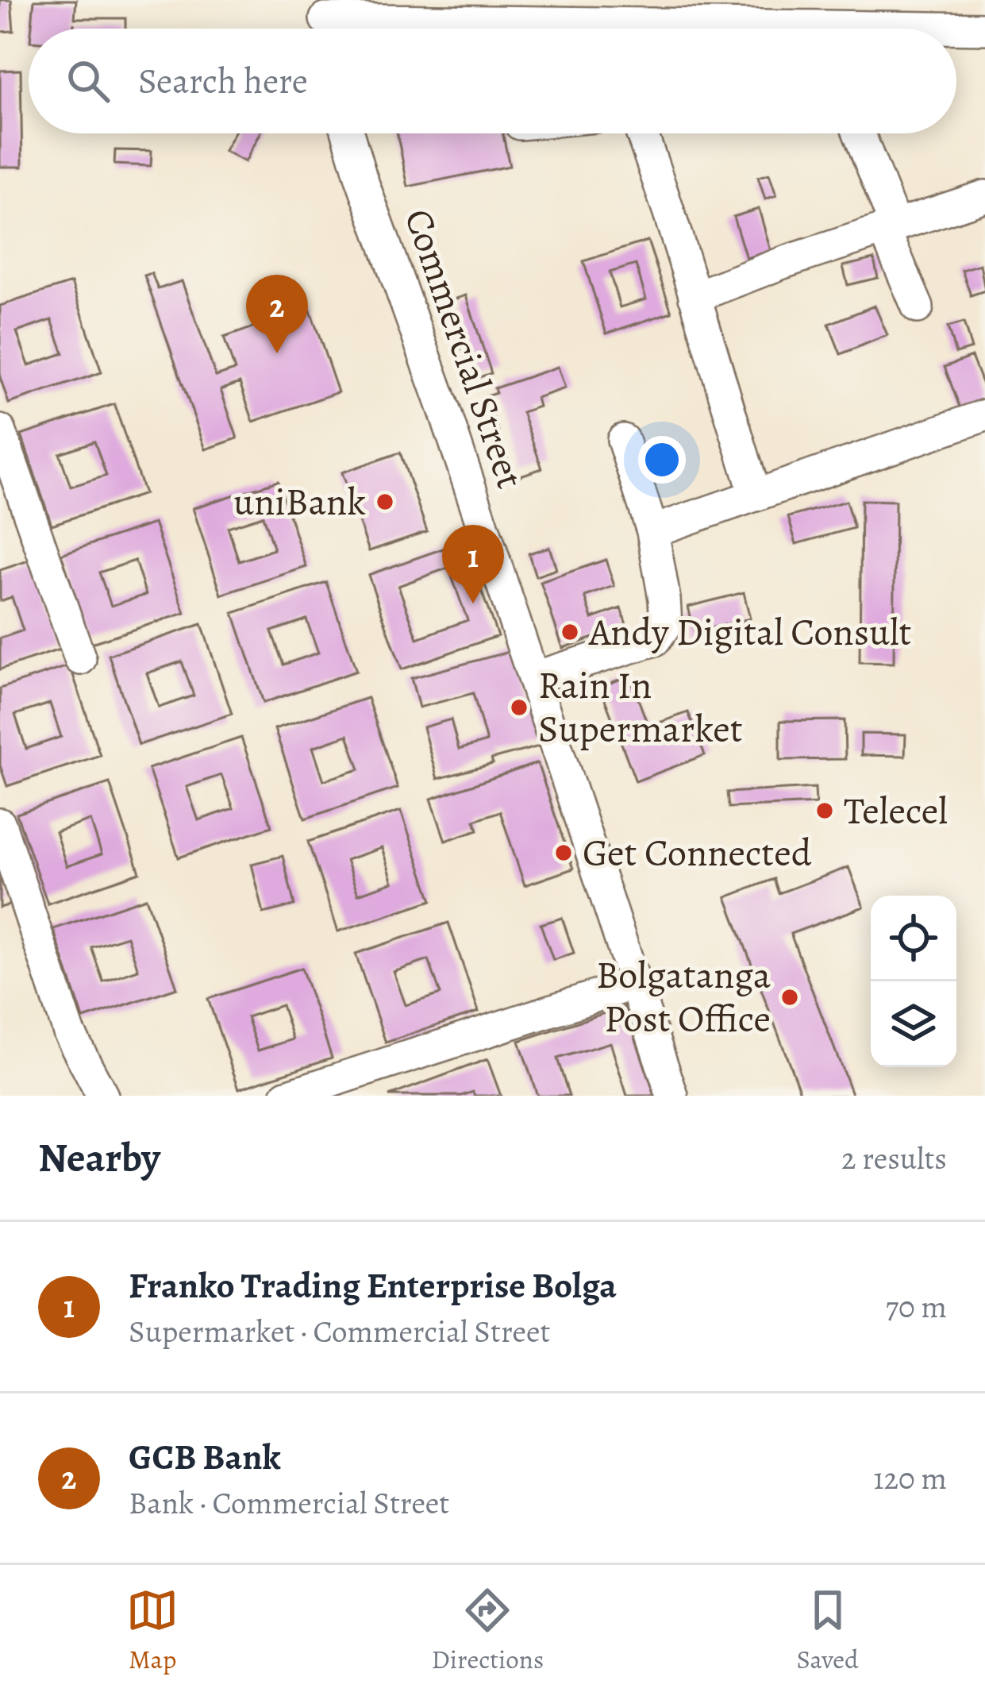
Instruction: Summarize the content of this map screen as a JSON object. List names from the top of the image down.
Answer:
{
  "streets": {
    "street": ["Commercial Street"]
  },
  "places": [
    "uniBank",
    "Andy Digital Consult",
    "Rain In Supermarket",
    "Telecel",
    "Get Connected",
    "Bolgatanga Post Office"
  ],
  "page": {
    "search": "Search here",
    "pins": ["2", "1"],
    "heading": ["Nearby", "2 results"],
    "list": [
      {
        "mark": "1",
        "name": "Franko Trading Enterprise Bolga",
        "note": "Supermarket · Commercial Street",
        "value": "70 m"
      },
      {
        "mark": "2",
        "name": "GCB Bank",
        "note": "Bank · Commercial Street",
        "value": "120 m"
      }
    ],
    "nav": ["Map", "Directions", "Saved"]
  }
}
